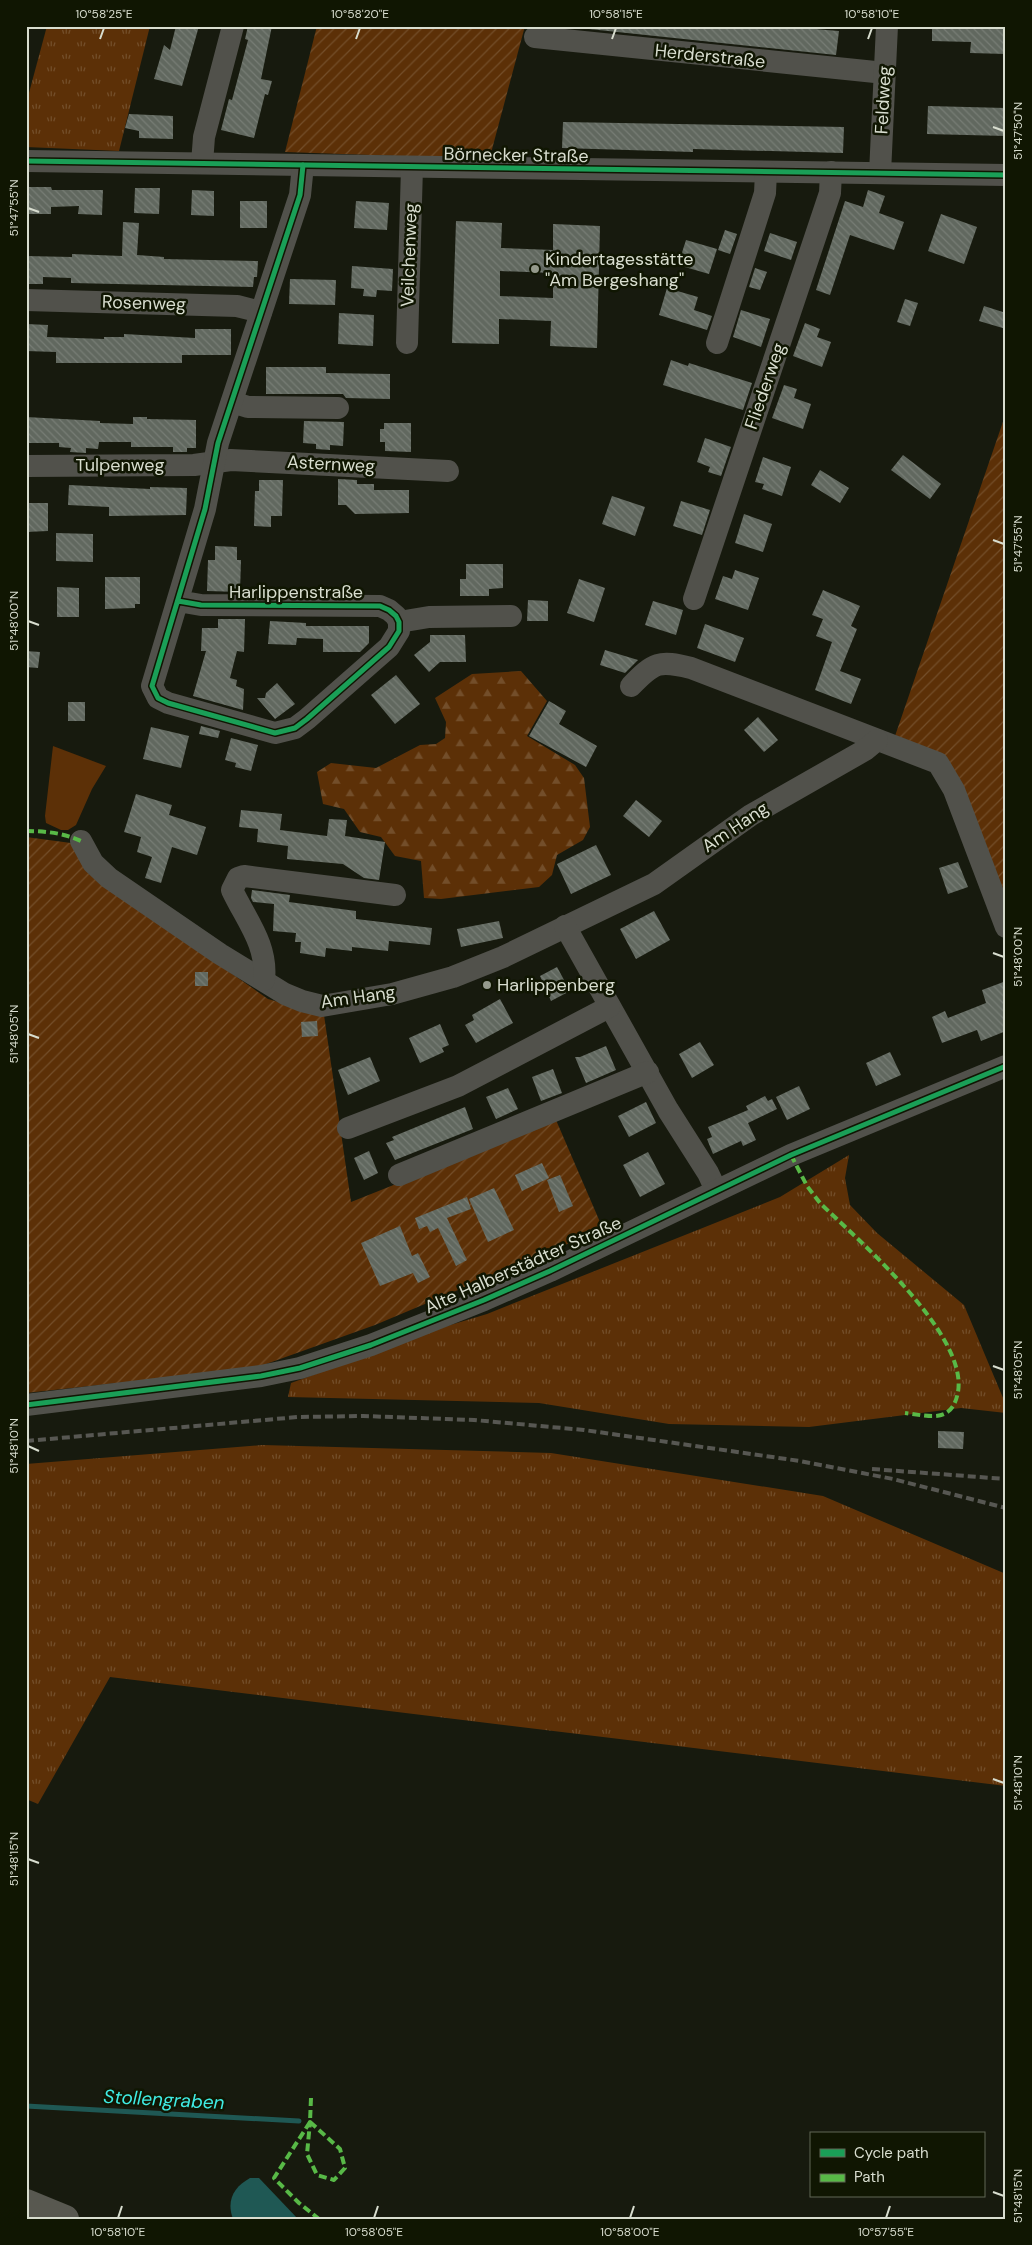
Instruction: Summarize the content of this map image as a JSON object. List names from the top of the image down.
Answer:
{
  "streets": {
    "street": [
      "Herderstraße",
      "Feldweg",
      "Börnecker Straße",
      "Veilchenweg",
      "Rosenweg",
      "Fliederweg",
      "Asternweg",
      "Tulpenweg",
      "Harlippenstraße",
      "Am Hang",
      "Alte Halberstädter Straße"
    ]
  },
  "crossings": [
    ["Herderstraße", "Feldweg"],
    ["Feldweg", "Börnecker Straße"],
    ["Börnecker Straße", "Veilchenweg"],
    ["Börnecker Straße", "Fliederweg"],
    ["Asternweg", "Tulpenweg"]
  ],
  "water": ["Stollengraben"],
  "places": ["Kindertagesstätte \"Am Bergeshang\"", "Harlippenberg"],
  "legend": ["Cycle path", "Path"],
  "coordinates": [
    "10°58'25\"E",
    "10°58'20\"E",
    "10°58'15\"E",
    "10°58'10\"E",
    "51°47'50\"N",
    "51°47'55\"N",
    "51°48'00\"N",
    "51°48'05\"N",
    "51°48'10\"N",
    "51°48'15\"N",
    "10°58'05\"E",
    "10°58'00\"E",
    "10°57'55\"E"
  ]
}
